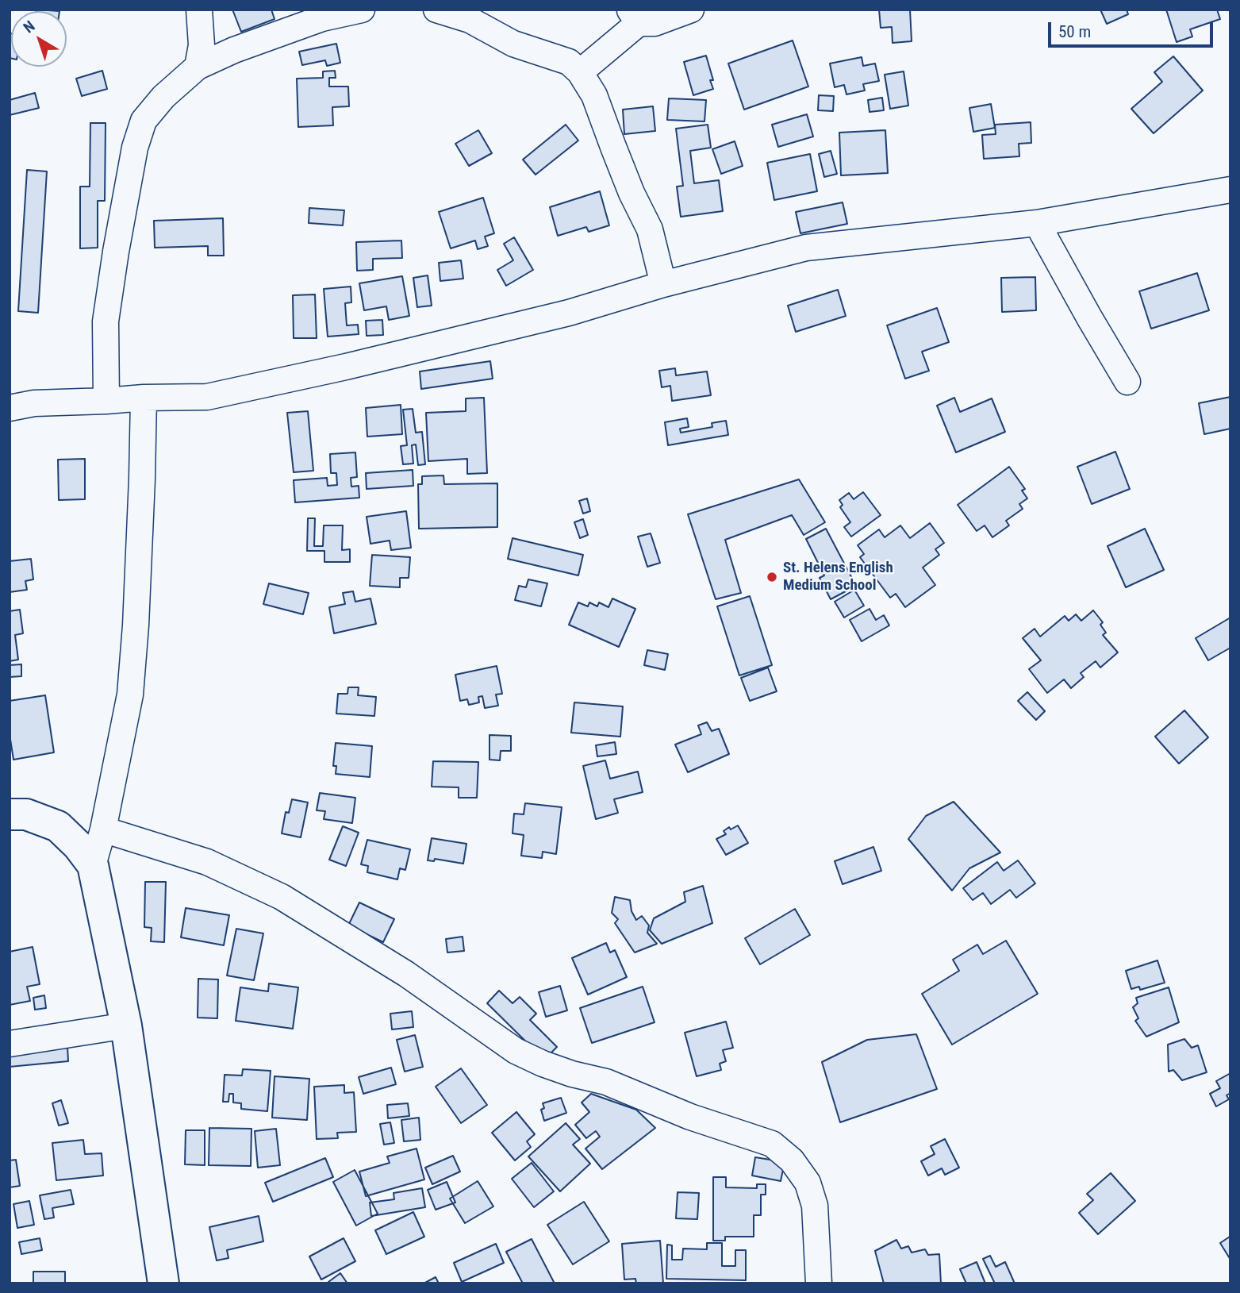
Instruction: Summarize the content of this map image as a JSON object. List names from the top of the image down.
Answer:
{
  "places": ["St. Helens English Medium School"],
  "scale_bar": "50 m",
  "north": "top left"
}
